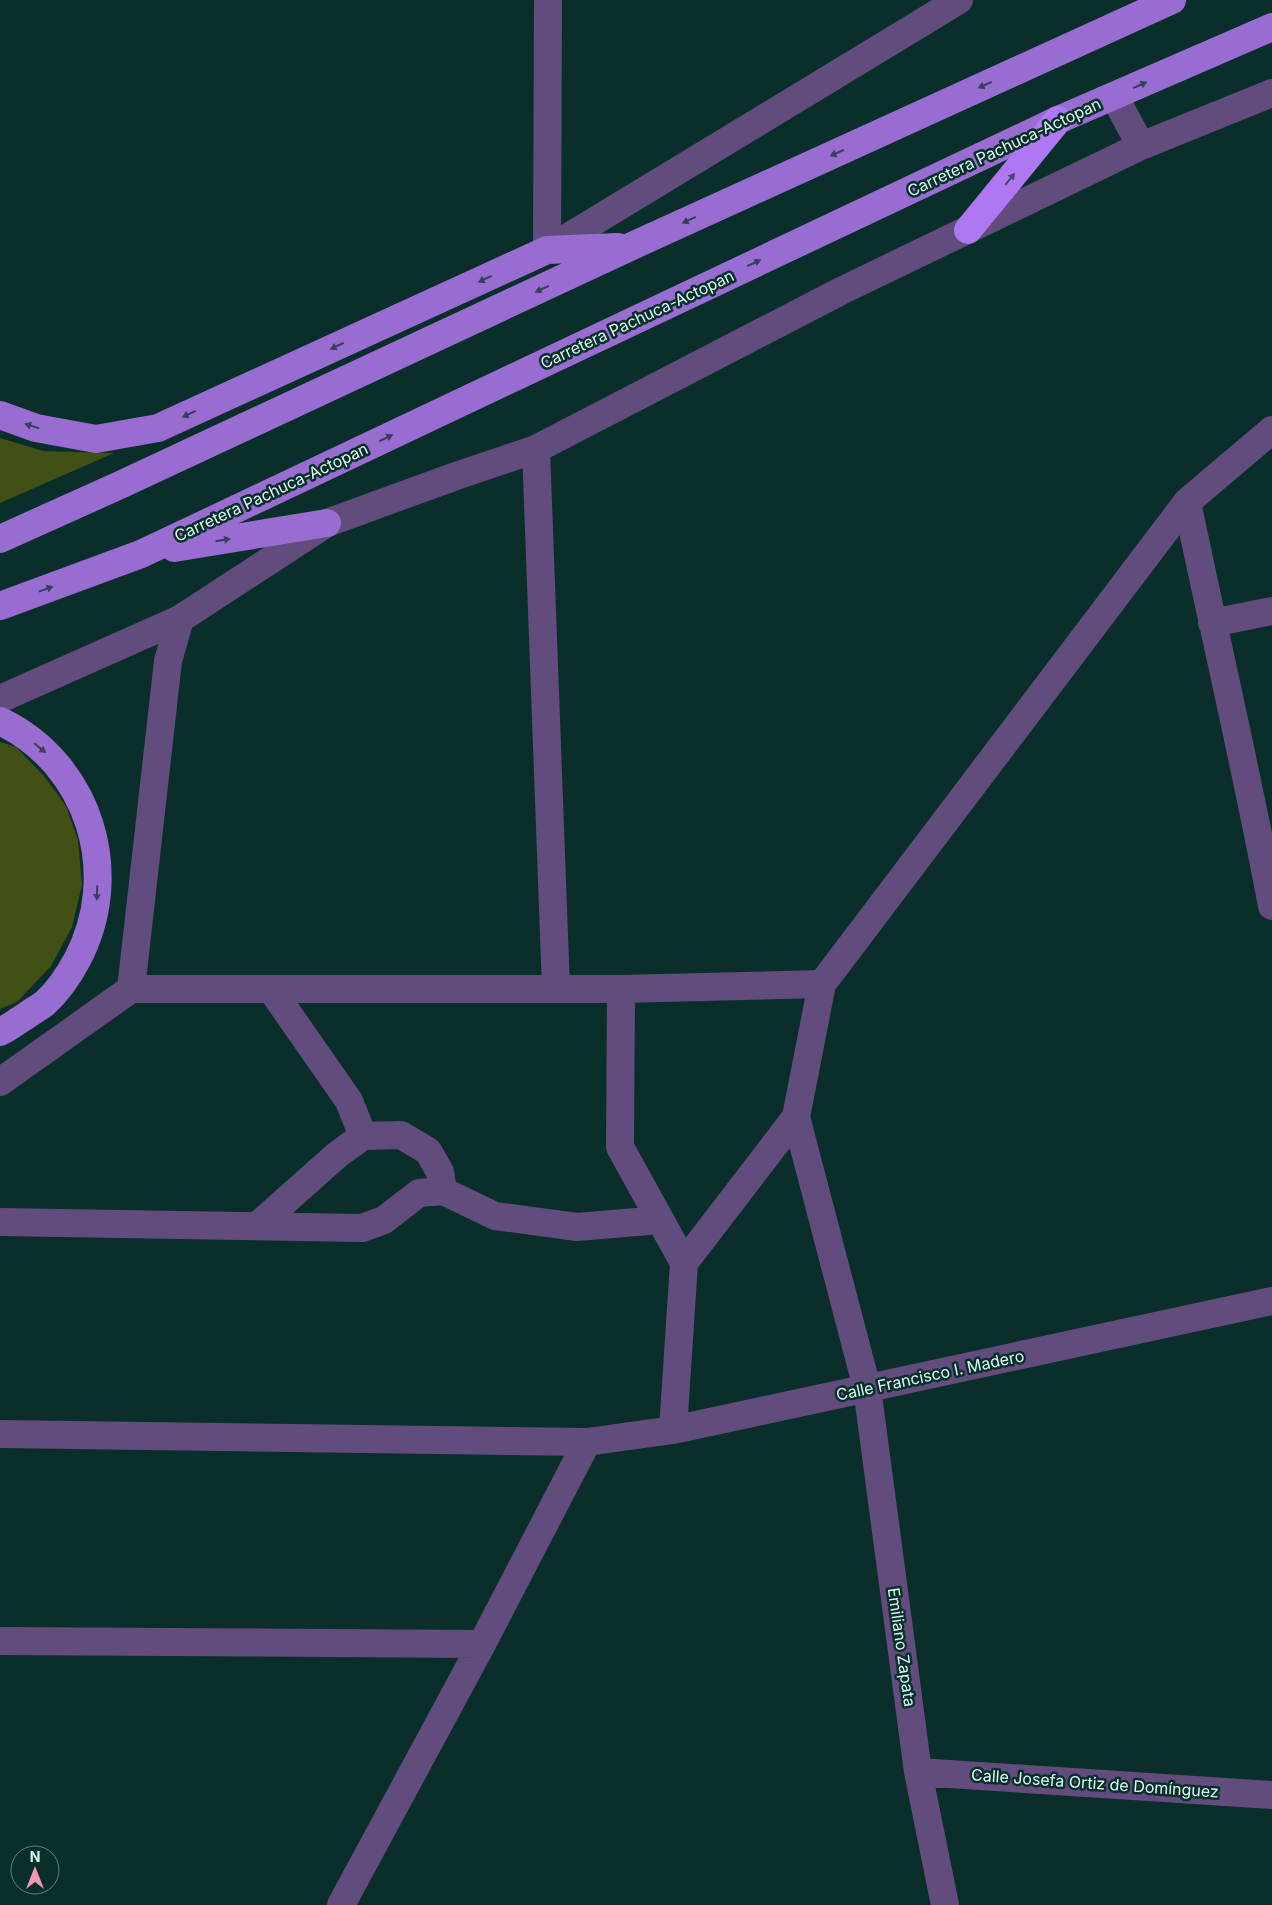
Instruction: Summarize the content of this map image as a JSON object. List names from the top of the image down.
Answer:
{
  "streets": {
    "main road": ["Carretera Pachuca-Actopan"],
    "street": ["Calle Francisco I. Madero", "Emiliano Zapata", "Calle Josefa Ortiz de Domínguez"]
  },
  "crossings": [
    ["Calle Francisco I. Madero", "Emiliano Zapata"],
    ["Emiliano Zapata", "Calle Josefa Ortiz de Domínguez"]
  ],
  "north": "top"
}
